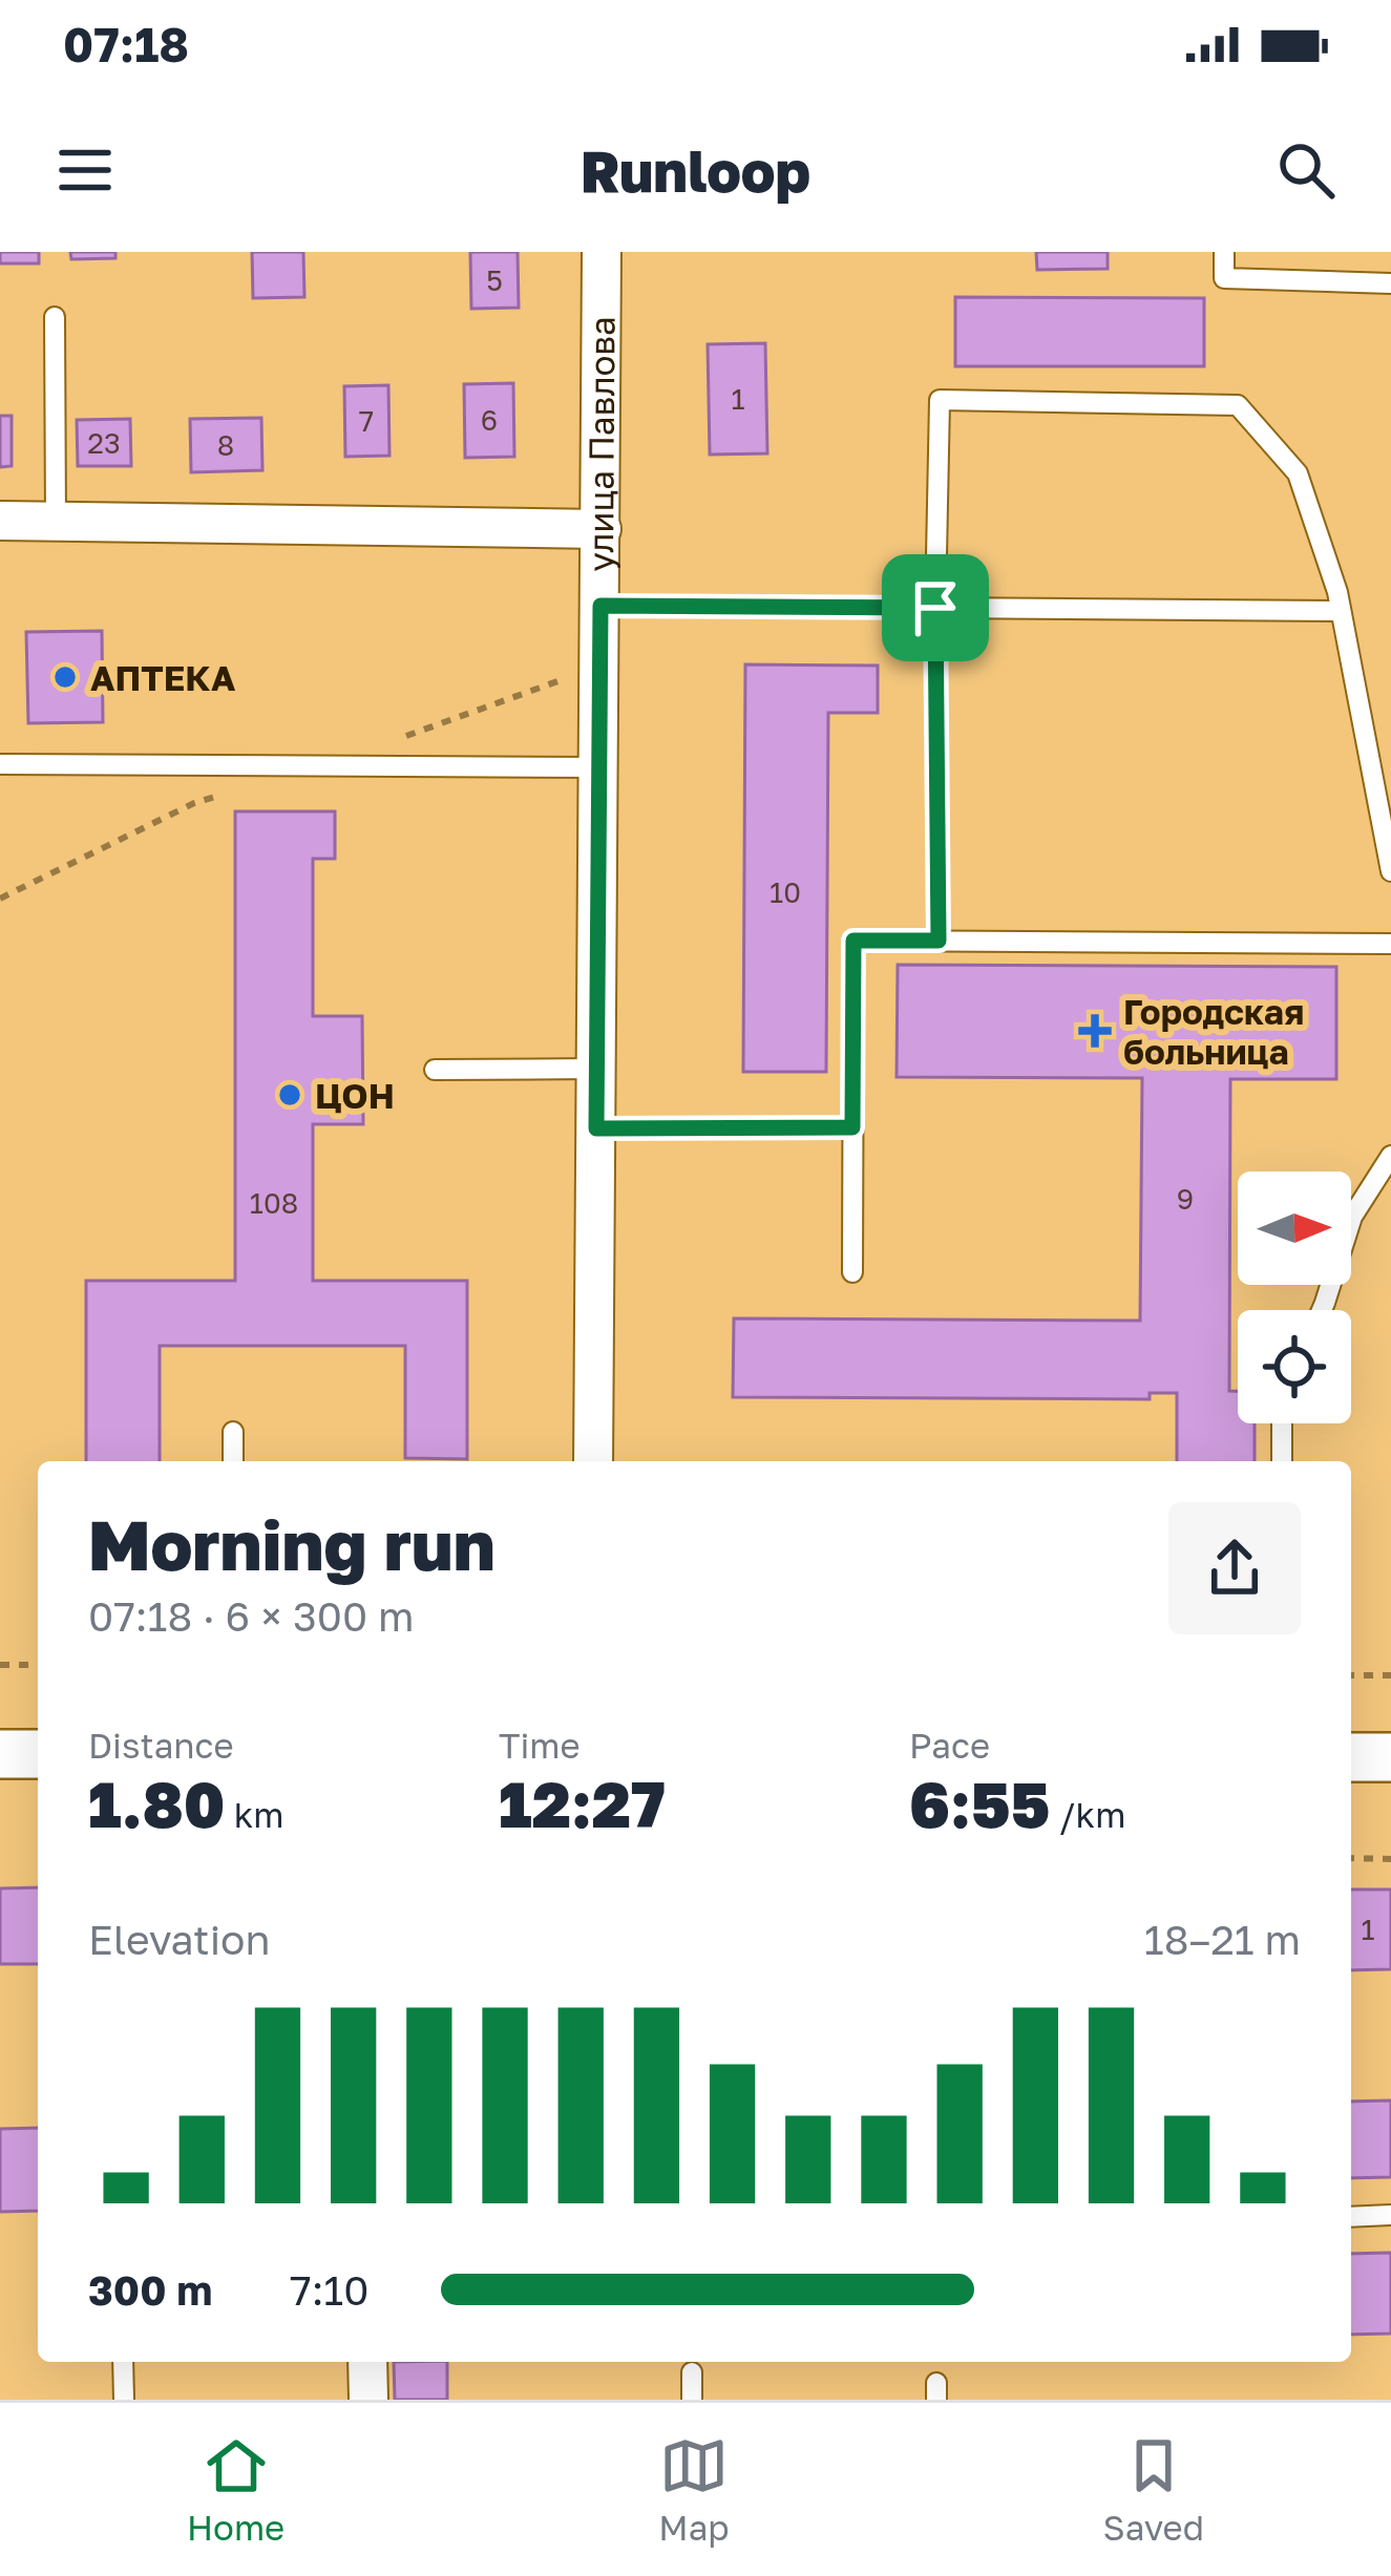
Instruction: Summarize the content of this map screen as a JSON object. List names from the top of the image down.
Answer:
{
  "streets": {
    "street": ["улица Павлова"]
  },
  "places": {
    "other": ["АПТЕКА", "ЦОН"],
    "health": ["Городская больница"]
  },
  "house_numbers": [
    "5",
    "1",
    "6",
    "7",
    "23",
    "8",
    "10",
    "9",
    "108",
    "1"
  ],
  "north": "right",
  "page": {
    "status": "07:18",
    "header": "Runloop",
    "heading": ["Morning run", "07:18 · 6 × 300 m"],
    "stats": [
      ["Distance", "1.80 km"],
      ["Time", "12:27"],
      ["Pace", "6:55 /km"]
    ],
    "chart": ["Elevation", "18–21 m"],
    "list": [
      {
        "name": "300 m",
        "note": "7:10"
      }
    ],
    "tabs": ["Home", "Map", "Saved"]
  }
}
